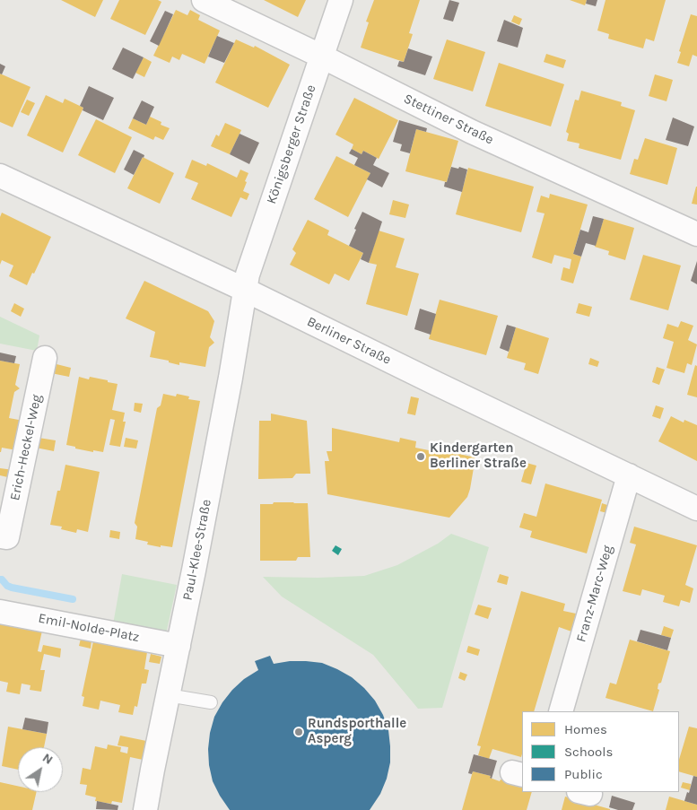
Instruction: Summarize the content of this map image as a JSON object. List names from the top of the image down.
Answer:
{
  "streets": {
    "street": [
      "Stettiner Straße",
      "Königsberger Straße",
      "Berliner Straße",
      "Erich-Heckel-Weg",
      "Paul-Klee-Straße",
      "Franz-Marc-Weg",
      "Emil-Nolde-Platz"
    ]
  },
  "crossings": [
    ["Stettiner Straße", "Königsberger Straße"],
    ["Königsberger Straße", "Berliner Straße"],
    ["Königsberger Straße", "Paul-Klee-Straße"],
    ["Berliner Straße", "Paul-Klee-Straße"],
    ["Berliner Straße", "Franz-Marc-Weg"],
    ["Paul-Klee-Straße", "Emil-Nolde-Platz"]
  ],
  "places": ["Kindergarten Berliner Straße", "Rundsporthalle Asperg"],
  "legend": ["Homes", "Schools", "Public"],
  "north": "top right"
}
